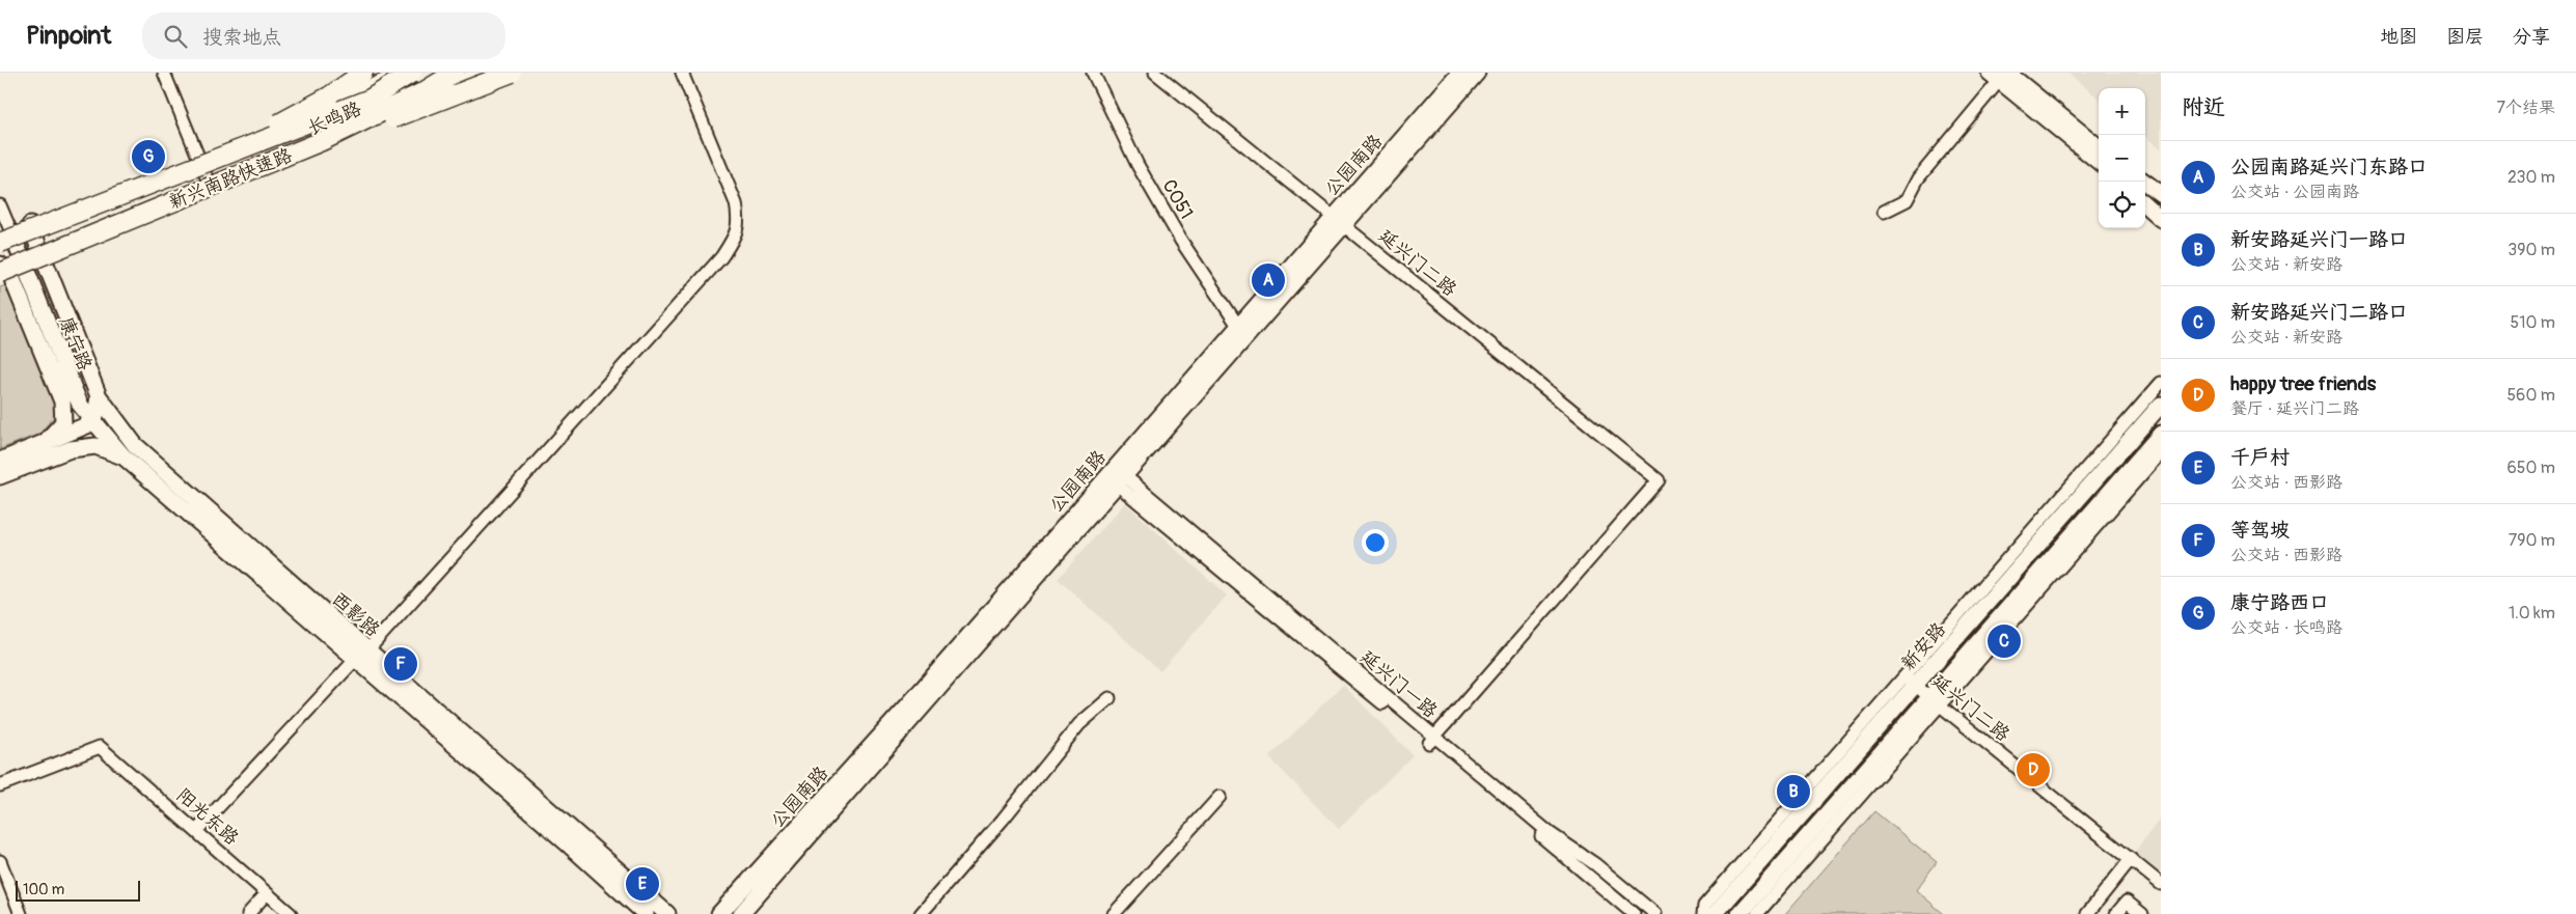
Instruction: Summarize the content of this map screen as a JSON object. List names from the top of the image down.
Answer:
{
  "streets": {
    "highway": ["新兴南路快速路"],
    "main road": [
      "长鸣路",
      "公园南路",
      "康宁路",
      "西影路",
      "新安路"
    ],
    "street": [
      "C051",
      "延兴门二路",
      "延兴门一路",
      "阳光东路"
    ]
  },
  "crossings": [
    ["长鸣路", "新兴南路快速路"],
    ["长鸣路", "康宁路"],
    ["长鸣路", "西影路"],
    ["公园南路", "C051"],
    ["公园南路", "延兴门二路"],
    ["公园南路", "延兴门一路"],
    ["新兴南路快速路", "康宁路"],
    ["延兴门二路", "新安路"],
    ["延兴门二路", "延兴门一路"],
    ["康宁路", "西影路"]
  ],
  "scale_bar": "100 m",
  "page": {
    "header": "Pinpoint",
    "search": "搜索地点",
    "nav": ["地图", "图层", "分享"],
    "heading": ["附近", "7个结果"],
    "map_buttons": ["+", "−"],
    "pins": [
      "G",
      "A",
      "C",
      "F",
      "D",
      "B",
      "E"
    ],
    "list": [
      {
        "mark": "A",
        "name": "公园南路延兴门东路口",
        "note": "公交站 · 公园南路",
        "value": "230 m"
      },
      {
        "mark": "B",
        "name": "新安路延兴门一路口",
        "note": "公交站 · 新安路",
        "value": "390 m"
      },
      {
        "mark": "C",
        "name": "新安路延兴门二路口",
        "note": "公交站 · 新安路",
        "value": "510 m"
      },
      {
        "mark": "D",
        "name": "happy tree friends",
        "note": "餐厅 · 延兴门二路",
        "value": "560 m"
      },
      {
        "mark": "E",
        "name": "千户村",
        "note": "公交站 · 西影路",
        "value": "650 m"
      },
      {
        "mark": "F",
        "name": "等驾坡",
        "note": "公交站 · 西影路",
        "value": "790 m"
      },
      {
        "mark": "G",
        "name": "康宁路西口",
        "note": "公交站 · 长鸣路",
        "value": "1.0 km"
      }
    ],
    "scale": "100 m"
  }
}
